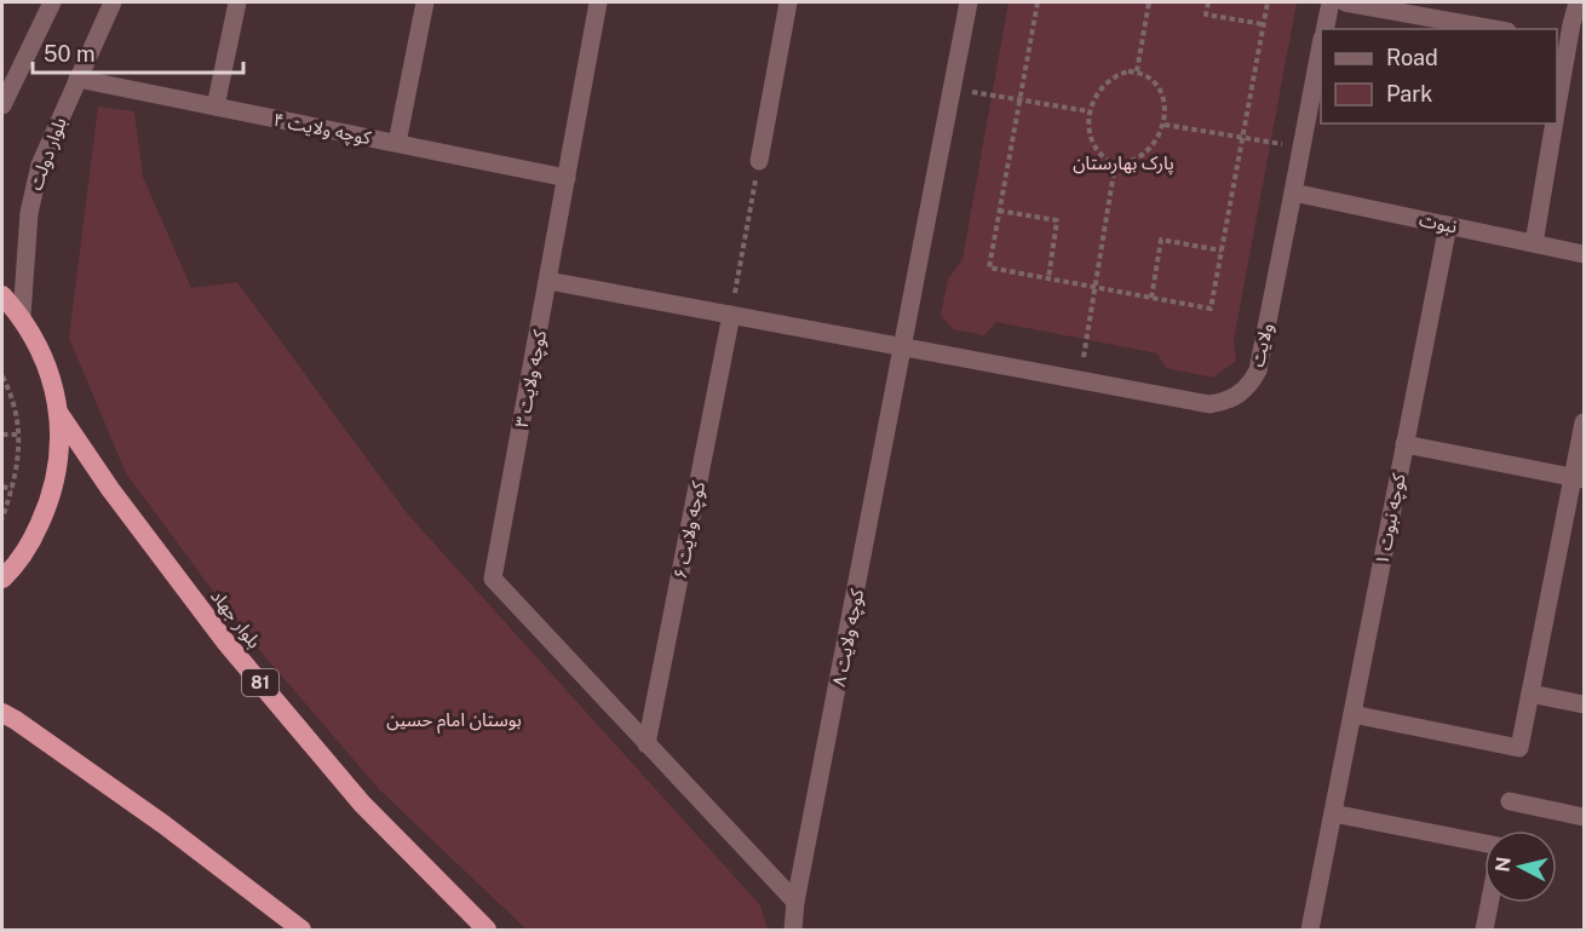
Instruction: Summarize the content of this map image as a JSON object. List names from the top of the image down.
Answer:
{
  "streets": {
    "highway": ["بلوار جهاد", "81"],
    "street": [
      "کوچه ولایت ۴",
      "بلوار دولت",
      "نبوت",
      "ولایت",
      "کوچه ولایت ۳",
      "کوچه نبوت ۱",
      "کوچه ولایت ۶",
      "کوچه ولایت ۸"
    ]
  },
  "crossings": [
    ["کوچه ولایت ۴", "بلوار دولت"],
    ["کوچه ولایت ۴", "کوچه ولایت ۳"],
    ["بلوار دولت", "81"],
    ["نبوت", "ولایت"],
    ["نبوت", "کوچه نبوت ۱"],
    ["ولایت", "کوچه ولایت ۳"],
    ["ولایت", "کوچه ولایت ۶"],
    ["ولایت", "کوچه ولایت ۸"],
    ["کوچه ولایت ۳", "کوچه ولایت ۶"],
    ["بلوار جهاد", "81"]
  ],
  "parks": ["پارک بهارستان", "بوستان امام حسین"],
  "legend": ["Road", "Park"],
  "scale_bar": "50 m",
  "north": "left"
}
